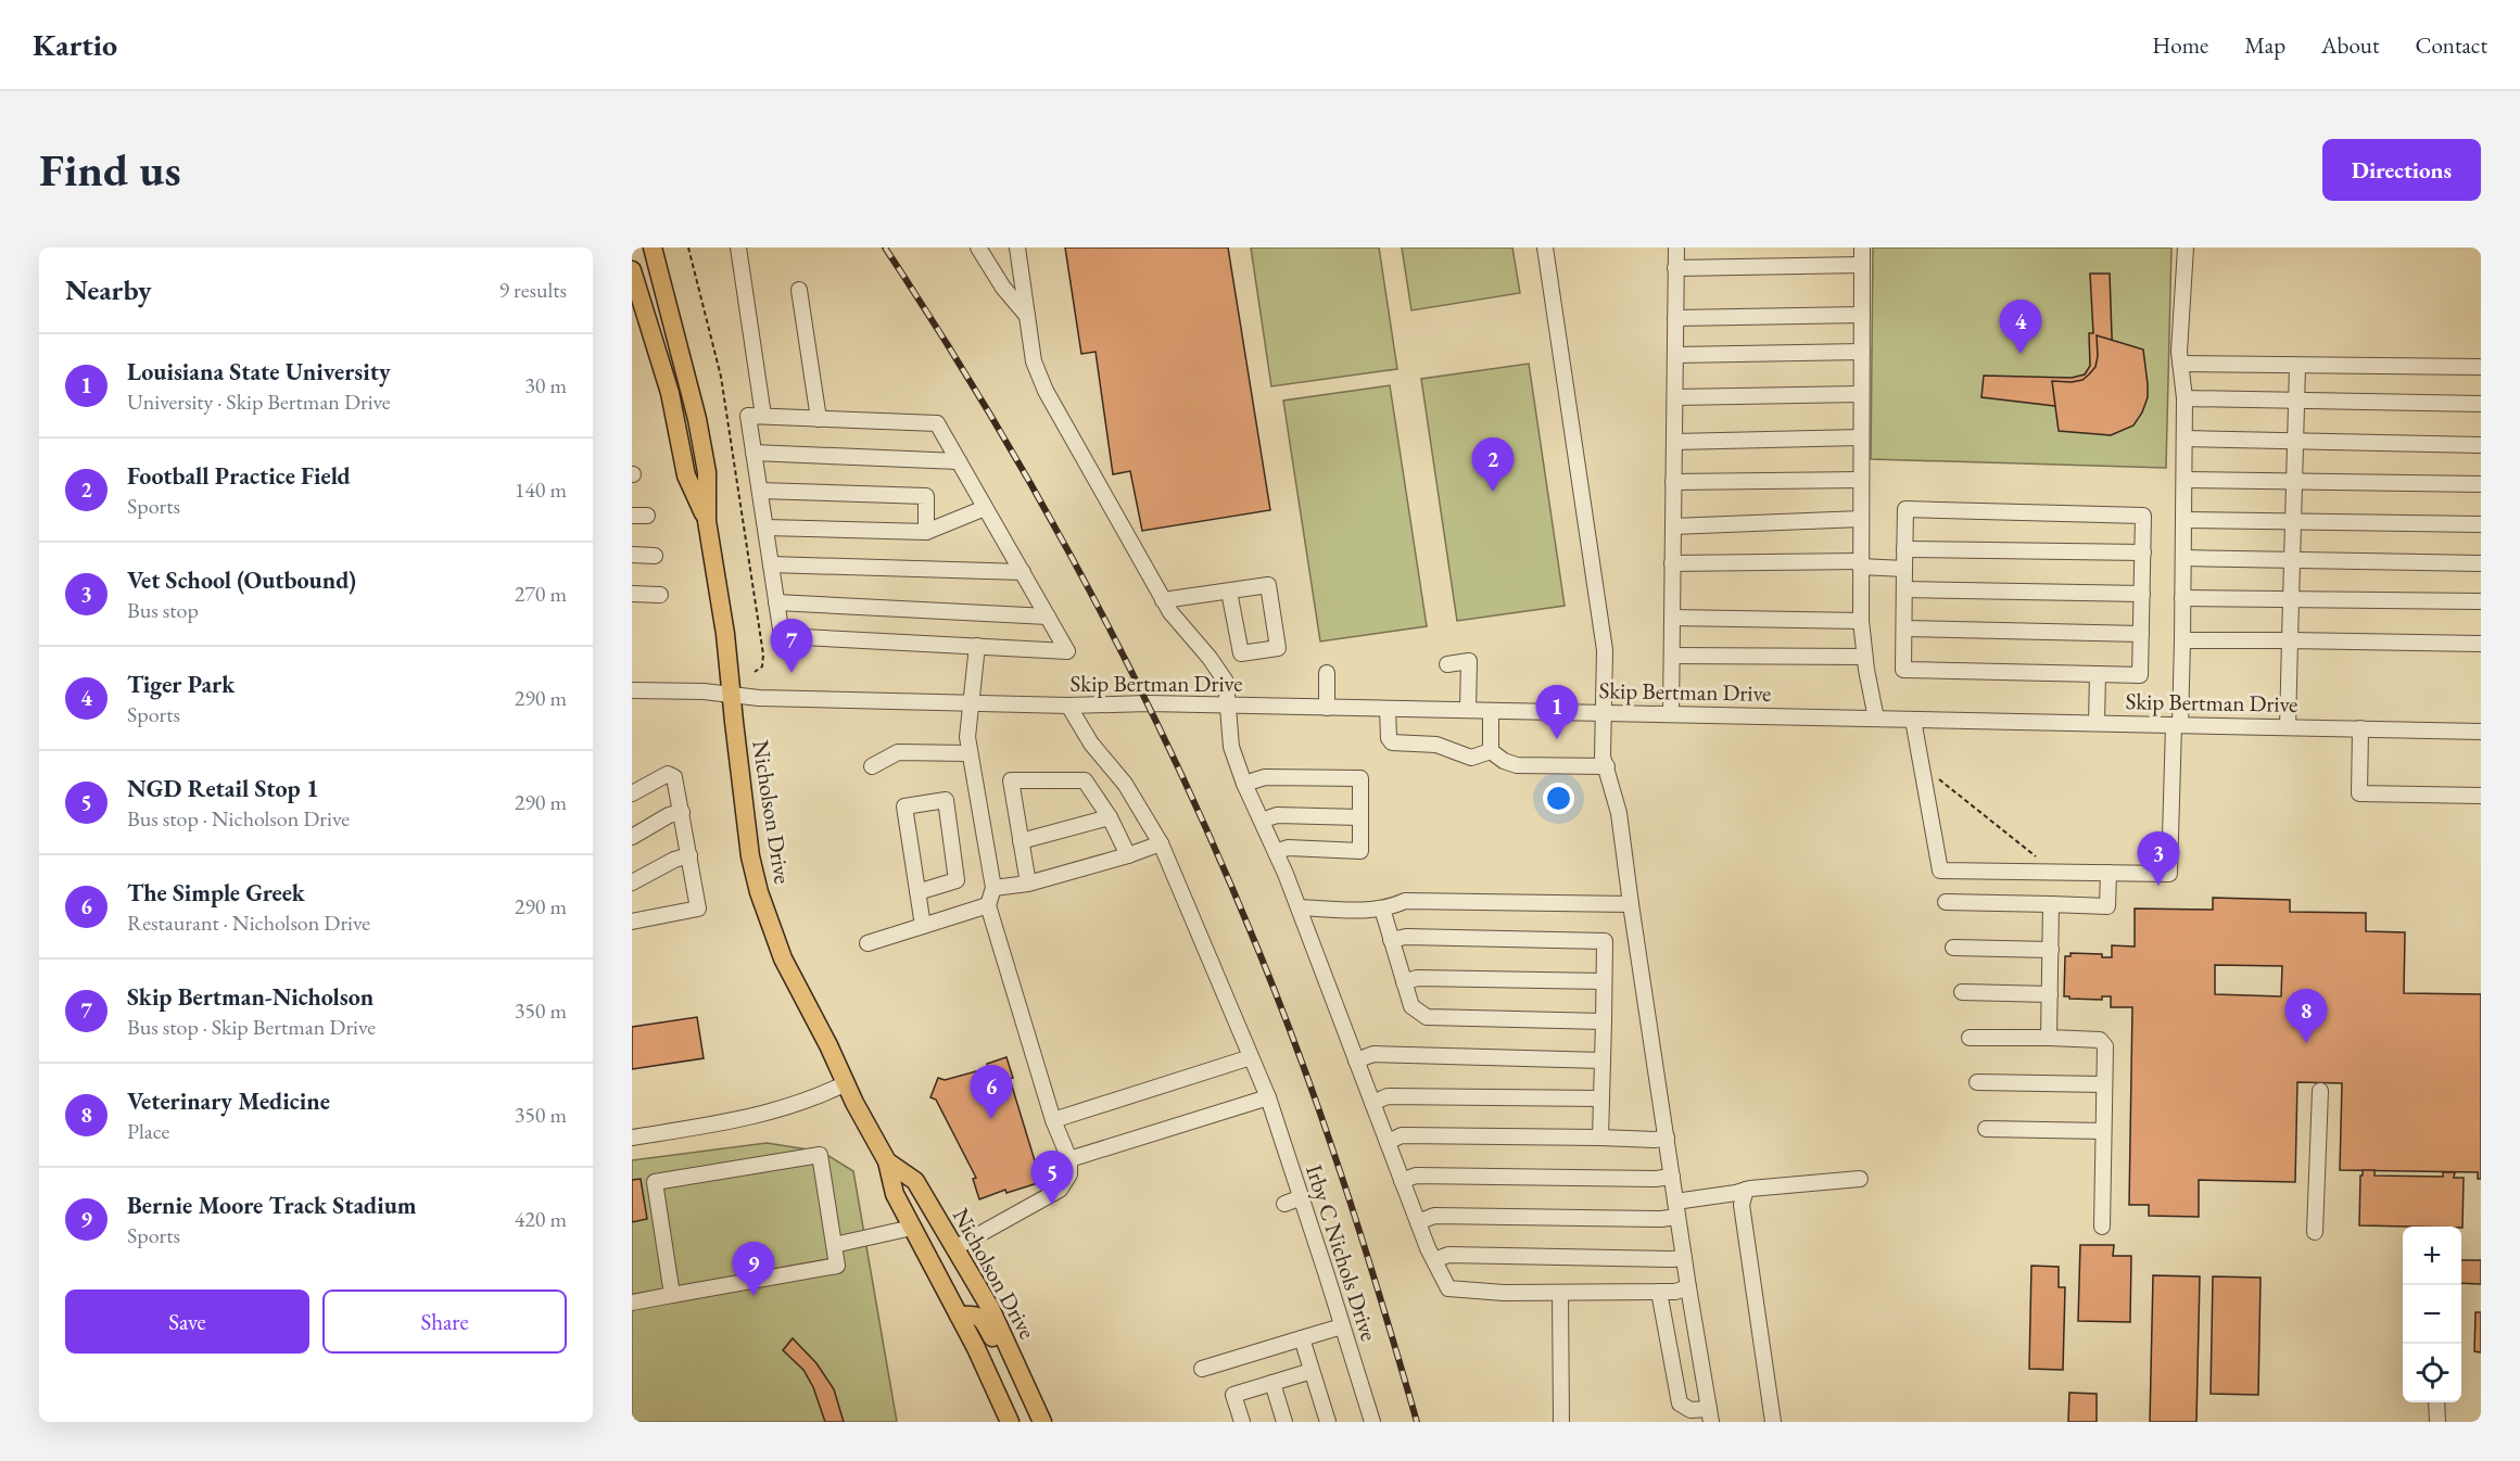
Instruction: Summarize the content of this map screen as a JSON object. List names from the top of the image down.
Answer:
{
  "streets": {
    "main road": ["Nicholson Drive"],
    "street": ["Skip Bertman Drive", "Irby C Nichols Drive"]
  },
  "crossings": [
    ["Skip Bertman Drive", "Nicholson Drive"],
    ["Skip Bertman Drive", "Irby C Nichols Drive"]
  ],
  "page": {
    "header": "Kartio",
    "nav": [
      "Home",
      "Map",
      "About",
      "Contact"
    ],
    "buttons": [
      "Directions",
      ["Save", "Share"]
    ],
    "title": "Find us",
    "heading": ["Nearby", "9 results"],
    "pins": [
      "4",
      "2",
      "7",
      "1",
      "3",
      "8",
      "6",
      "5",
      "9"
    ],
    "list": [
      {
        "mark": "1",
        "name": "Louisiana State University",
        "note": "University · Skip Bertman Drive",
        "value": "30 m"
      },
      {
        "mark": "2",
        "name": "Football Practice Field",
        "note": "Sports",
        "value": "140 m"
      },
      {
        "mark": "3",
        "name": "Vet School (Outbound)",
        "note": "Bus stop",
        "value": "270 m"
      },
      {
        "mark": "4",
        "name": "Tiger Park",
        "note": "Sports",
        "value": "290 m"
      },
      {
        "mark": "5",
        "name": "NGD Retail Stop 1",
        "note": "Bus stop · Nicholson Drive",
        "value": "290 m"
      },
      {
        "mark": "6",
        "name": "The Simple Greek",
        "note": "Restaurant · Nicholson Drive",
        "value": "290 m"
      },
      {
        "mark": "7",
        "name": "Skip Bertman-Nicholson",
        "note": "Bus stop · Skip Bertman Drive",
        "value": "350 m"
      },
      {
        "mark": "8",
        "name": "Veterinary Medicine",
        "note": "Place",
        "value": "350 m"
      },
      {
        "mark": "9",
        "name": "Bernie Moore Track Stadium",
        "note": "Sports",
        "value": "420 m"
      }
    ],
    "map_buttons": ["+", "−"]
  }
}
